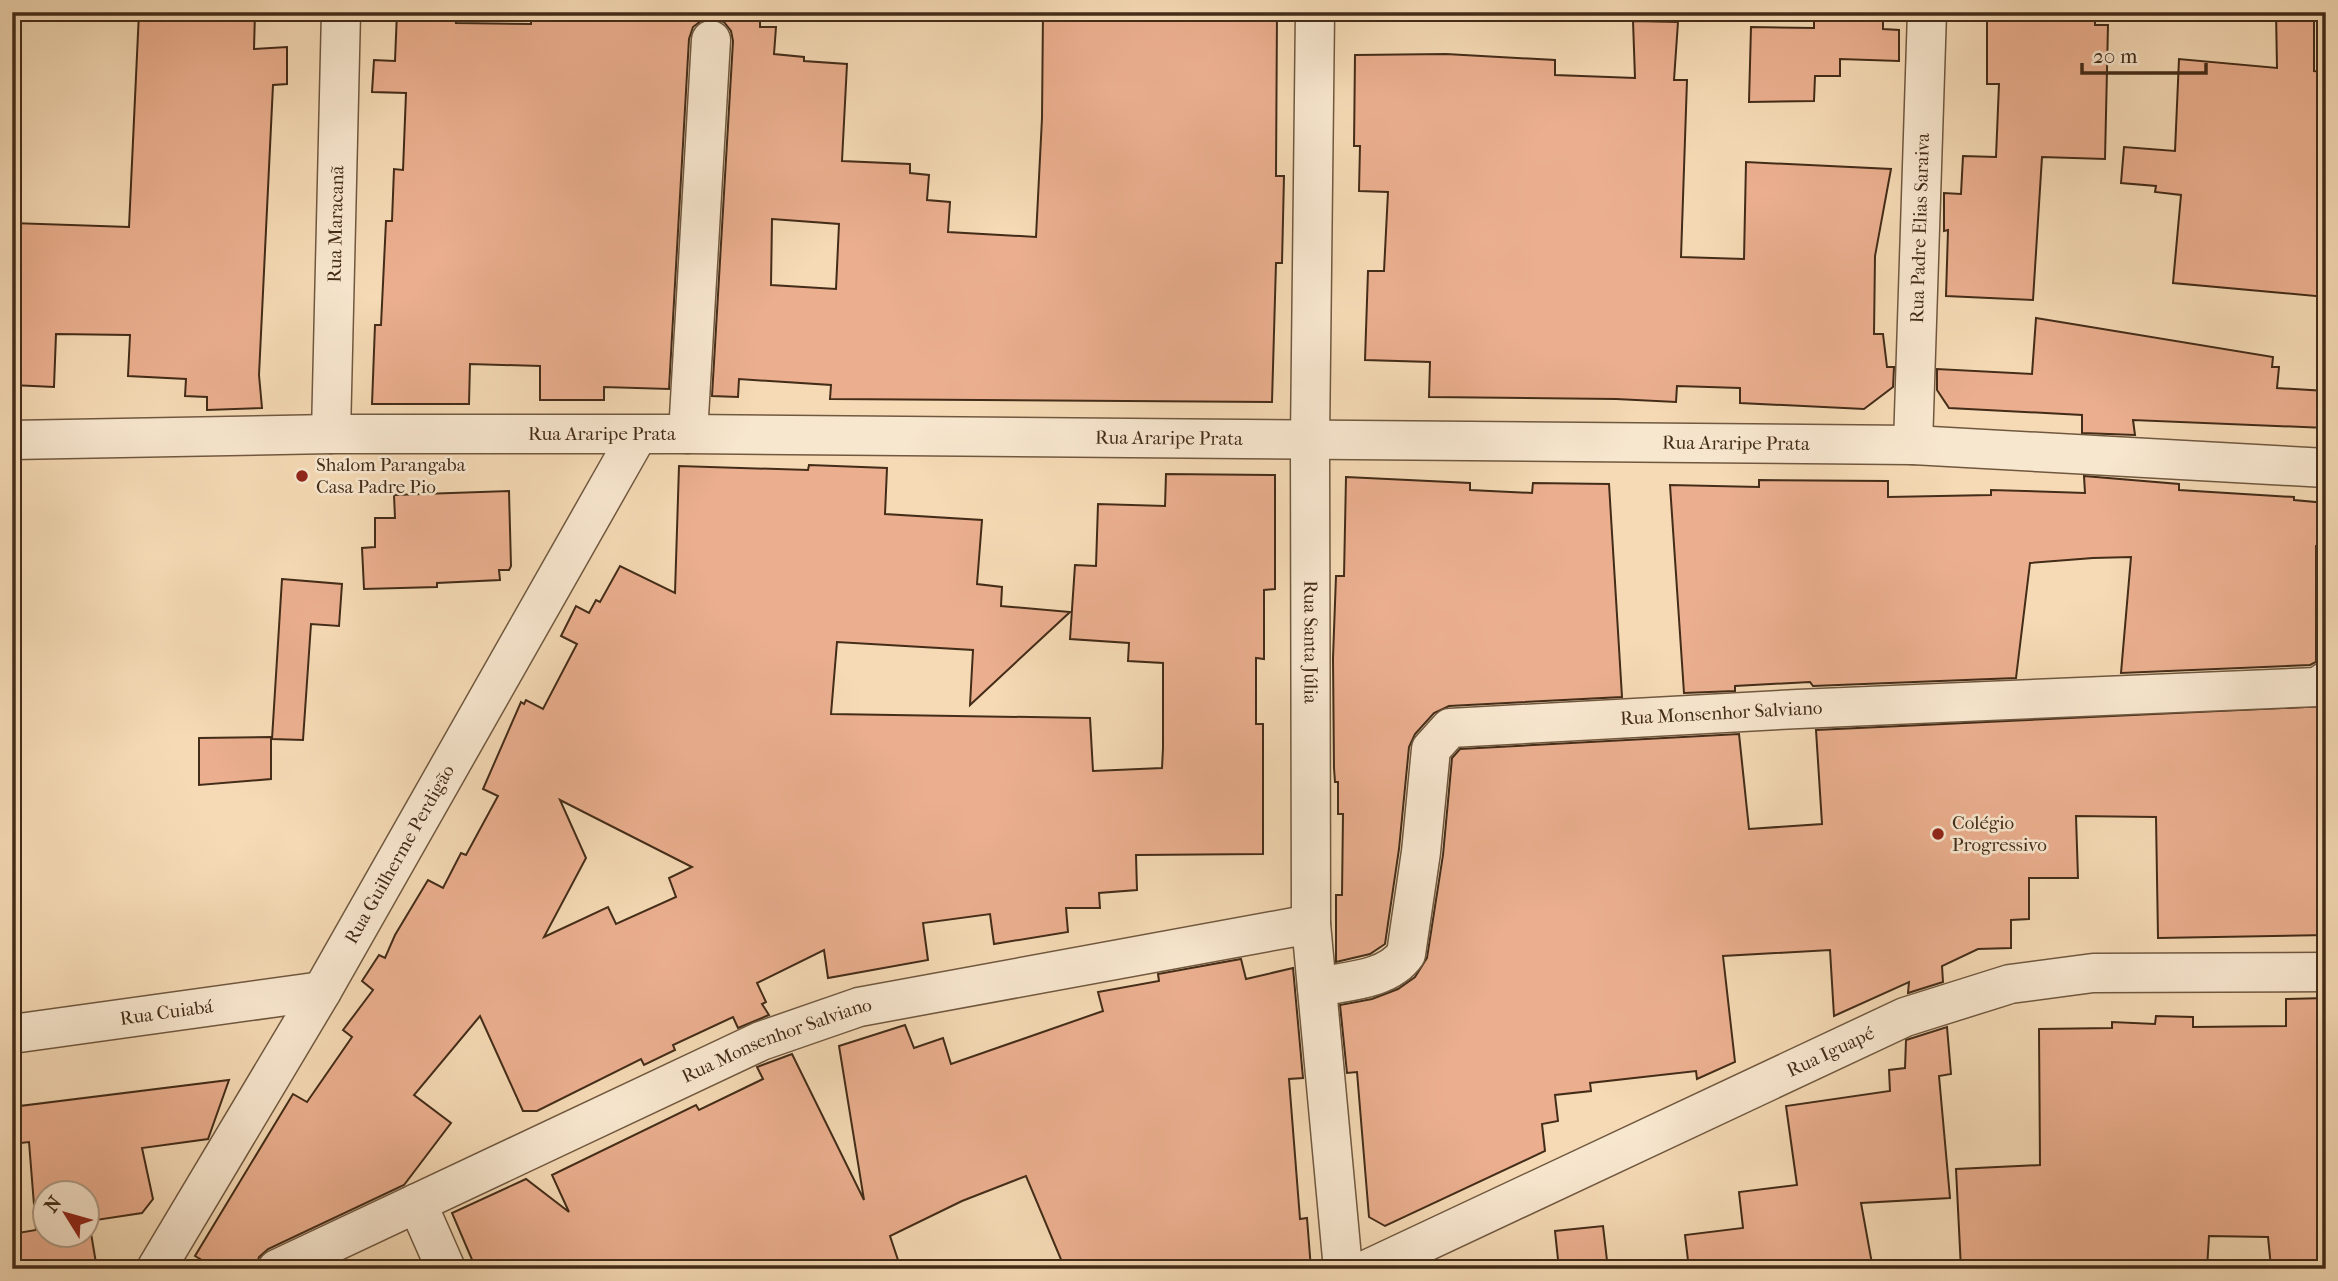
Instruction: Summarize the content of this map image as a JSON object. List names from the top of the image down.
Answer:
{
  "streets": {
    "street": [
      "Rua Maracanã",
      "Rua Padre Elias Saraiva",
      "Rua Araripe Prata",
      "Rua Santa Júlia",
      "Rua Monsenhor Salviano",
      "Rua Guilherme Perdigão",
      "Rua Cuiabá",
      "Rua Iguapé"
    ]
  },
  "crossings": [
    ["Rua Maracanã", "Rua Araripe Prata"],
    ["Rua Padre Elias Saraiva", "Rua Araripe Prata"],
    ["Rua Araripe Prata", "Rua Santa Júlia"],
    ["Rua Araripe Prata", "Rua Guilherme Perdigão"],
    ["Rua Santa Júlia", "Rua Monsenhor Salviano"],
    ["Rua Guilherme Perdigão", "Rua Cuiabá"]
  ],
  "places": ["Shalom Parangaba Casa Padre Pio", "Colégio Progressivo"],
  "scale_bar": "20 m",
  "north": "top left"
}
